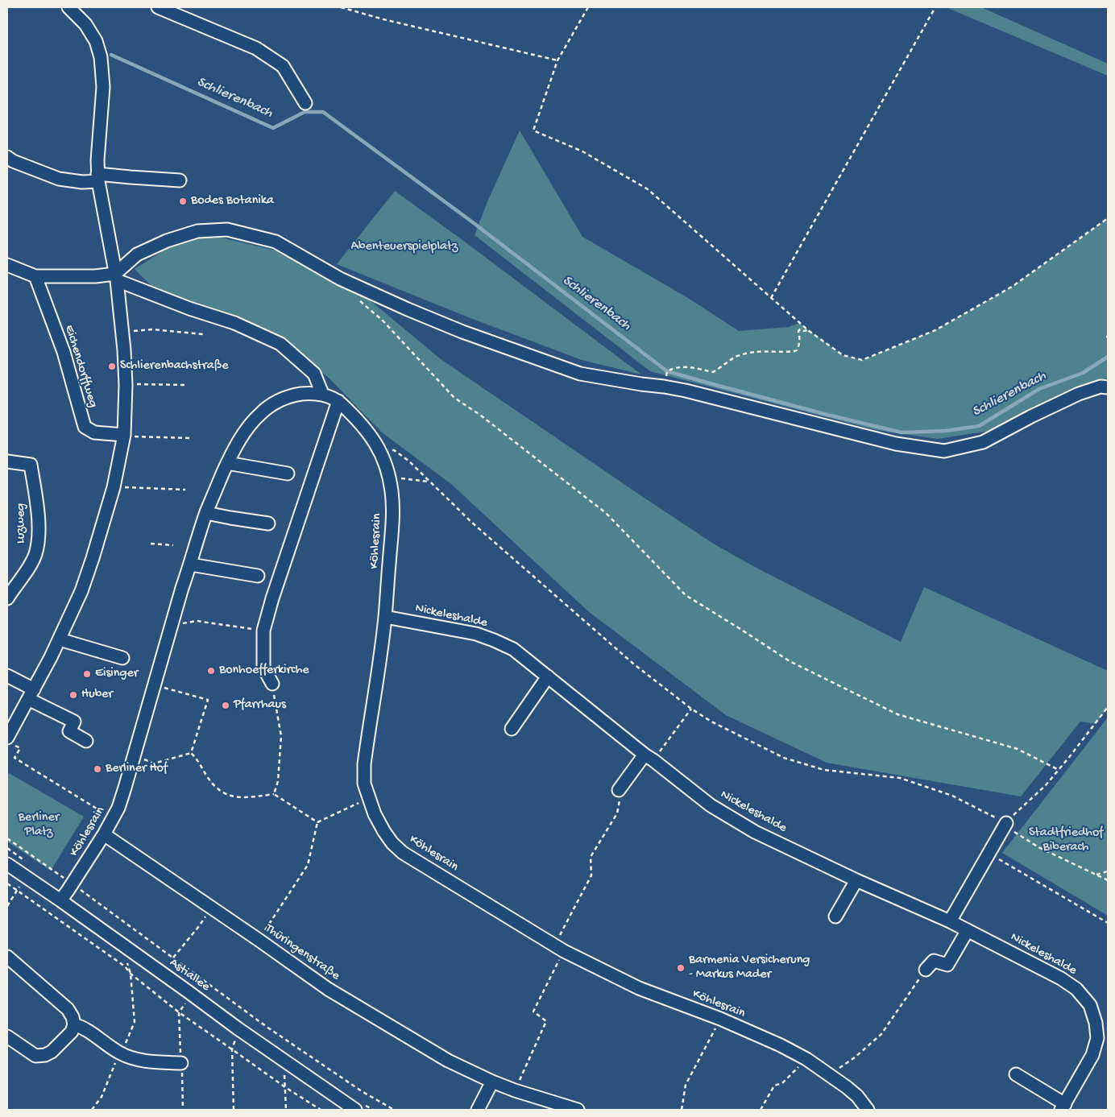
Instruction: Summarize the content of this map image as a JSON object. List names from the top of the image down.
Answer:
{
  "streets": {
    "street": [
      "Eichendorffweg",
      "Luzweg",
      "Köhlesrain",
      "Nickeleshalde",
      "Thüringenstraße",
      "Astiallee"
    ]
  },
  "crossings": [
    ["Köhlesrain", "Nickeleshalde"],
    ["Köhlesrain", "Thüringenstraße"],
    ["Köhlesrain", "Astiallee"]
  ],
  "water": ["Schlierenbach"],
  "parks": ["Abenteuerspielplatz", "Berliner Platz", "Stadtfriedhof Biberach"],
  "places": [
    "Bodes Botanika",
    "Schlierenbachstraße",
    "Bonhoefferkirche",
    "Eisinger",
    "Huber",
    "Pfarrhaus",
    "Berliner Hof",
    "Barmenia Versicherung - Markus Mader"
  ]
}
